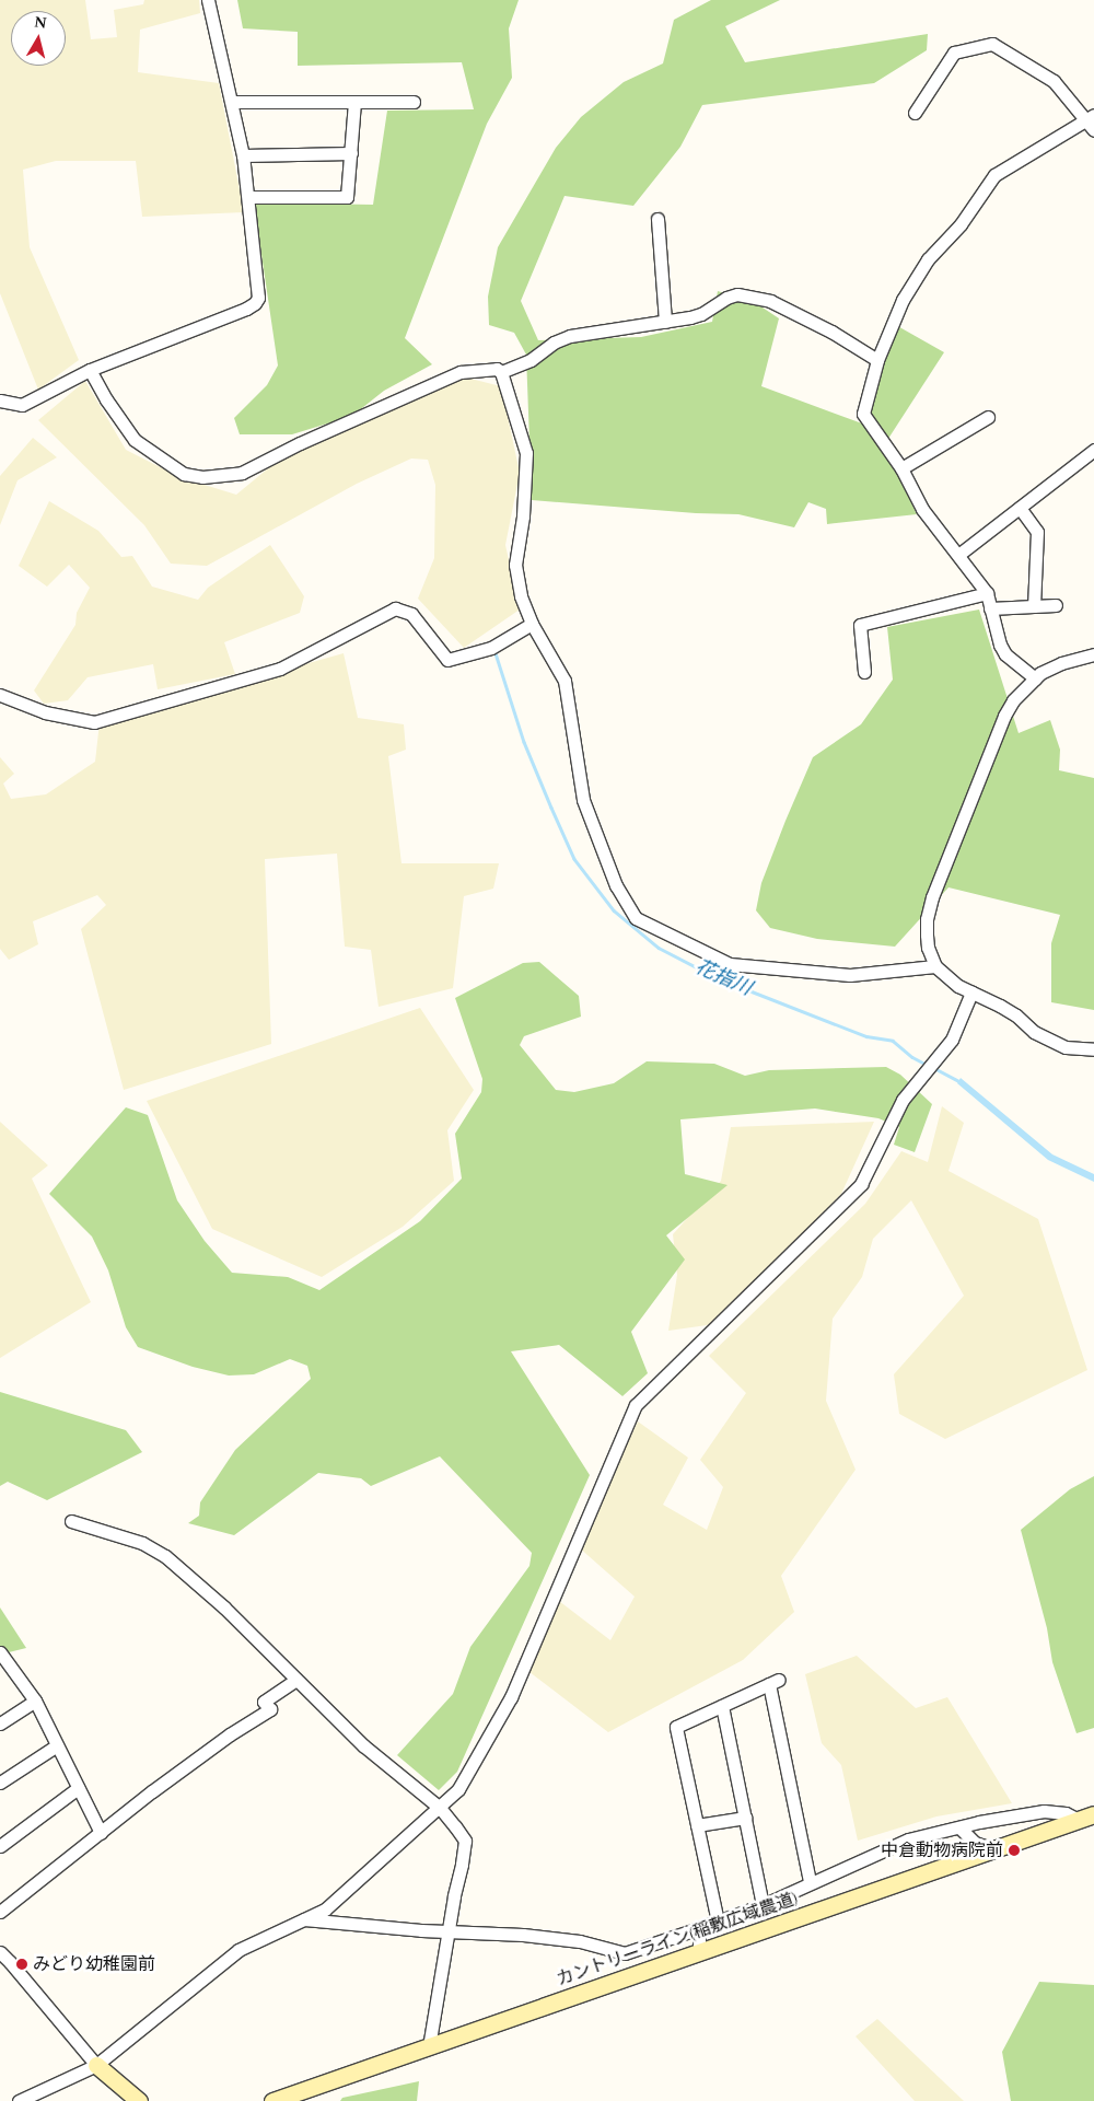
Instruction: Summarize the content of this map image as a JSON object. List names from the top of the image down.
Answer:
{
  "streets": {
    "street": ["カントリーライン(稲敷広域農道)"]
  },
  "water": ["花指川"],
  "places": ["中倉動物病院前", "みどり幼稚園前"],
  "north": "top"
}
